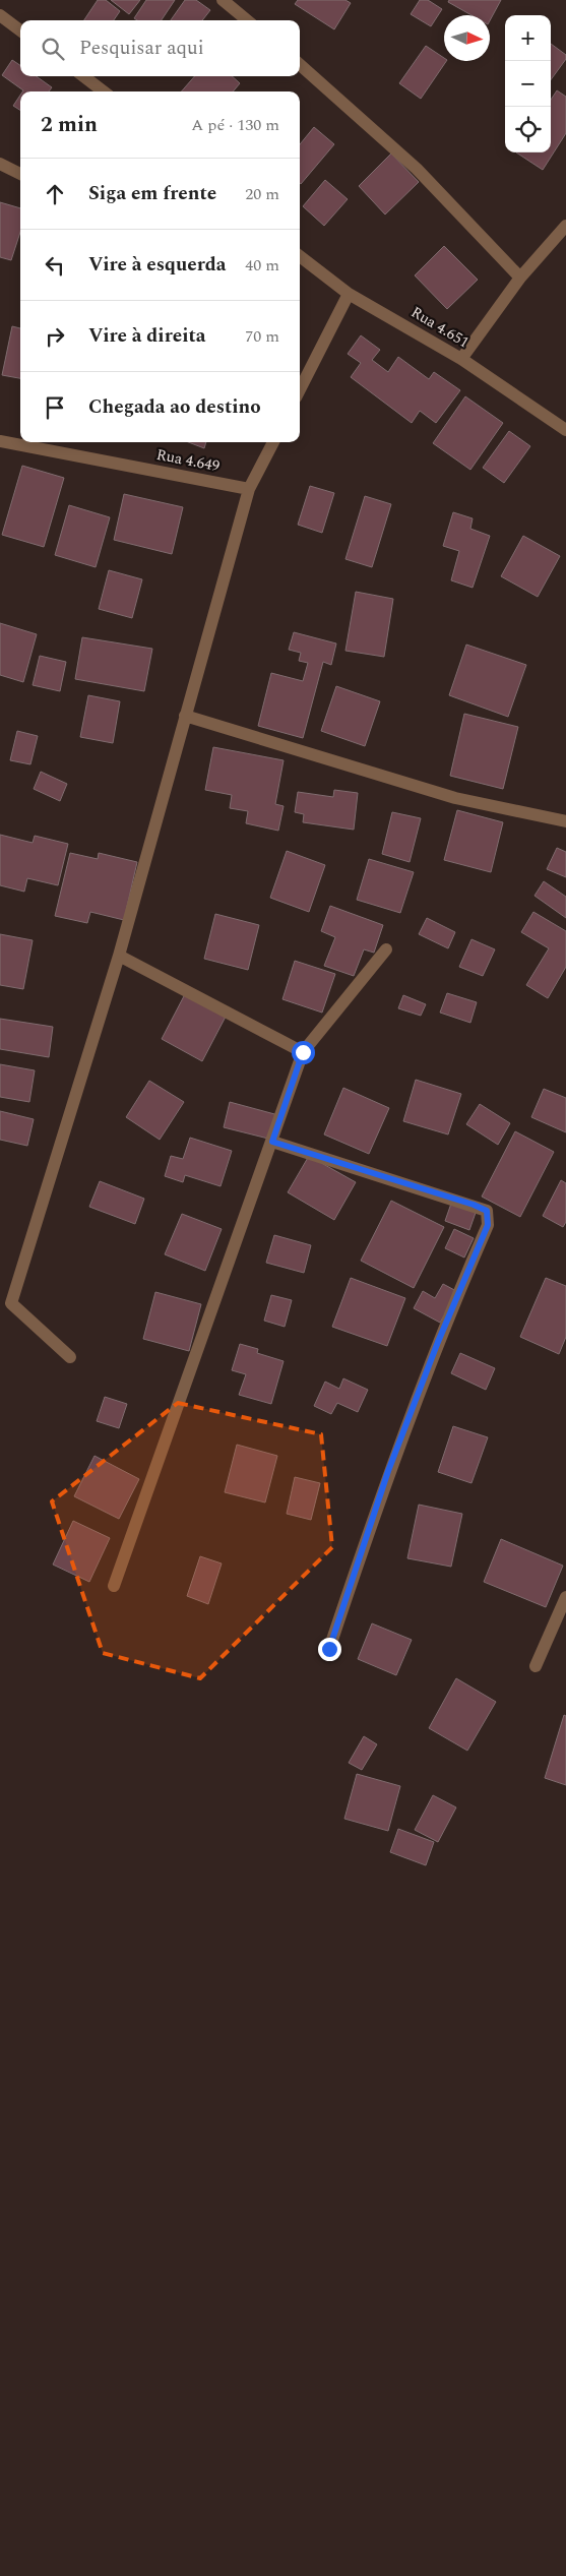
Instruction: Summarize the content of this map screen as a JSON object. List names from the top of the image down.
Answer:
{
  "streets": {
    "street": ["Rua 4.651", "Rua 4.649"]
  },
  "north": "right",
  "page": {
    "map_buttons": ["+", "−"],
    "search": "Pesquisar aqui",
    "heading": ["2 min", "A pé · 130 m"],
    "list": [
      ["Siga em frente", "20 m"],
      ["Vire à esquerda", "40 m"],
      ["Vire à direita", "70 m"],
      "Chegada ao destino"
    ]
  }
}
